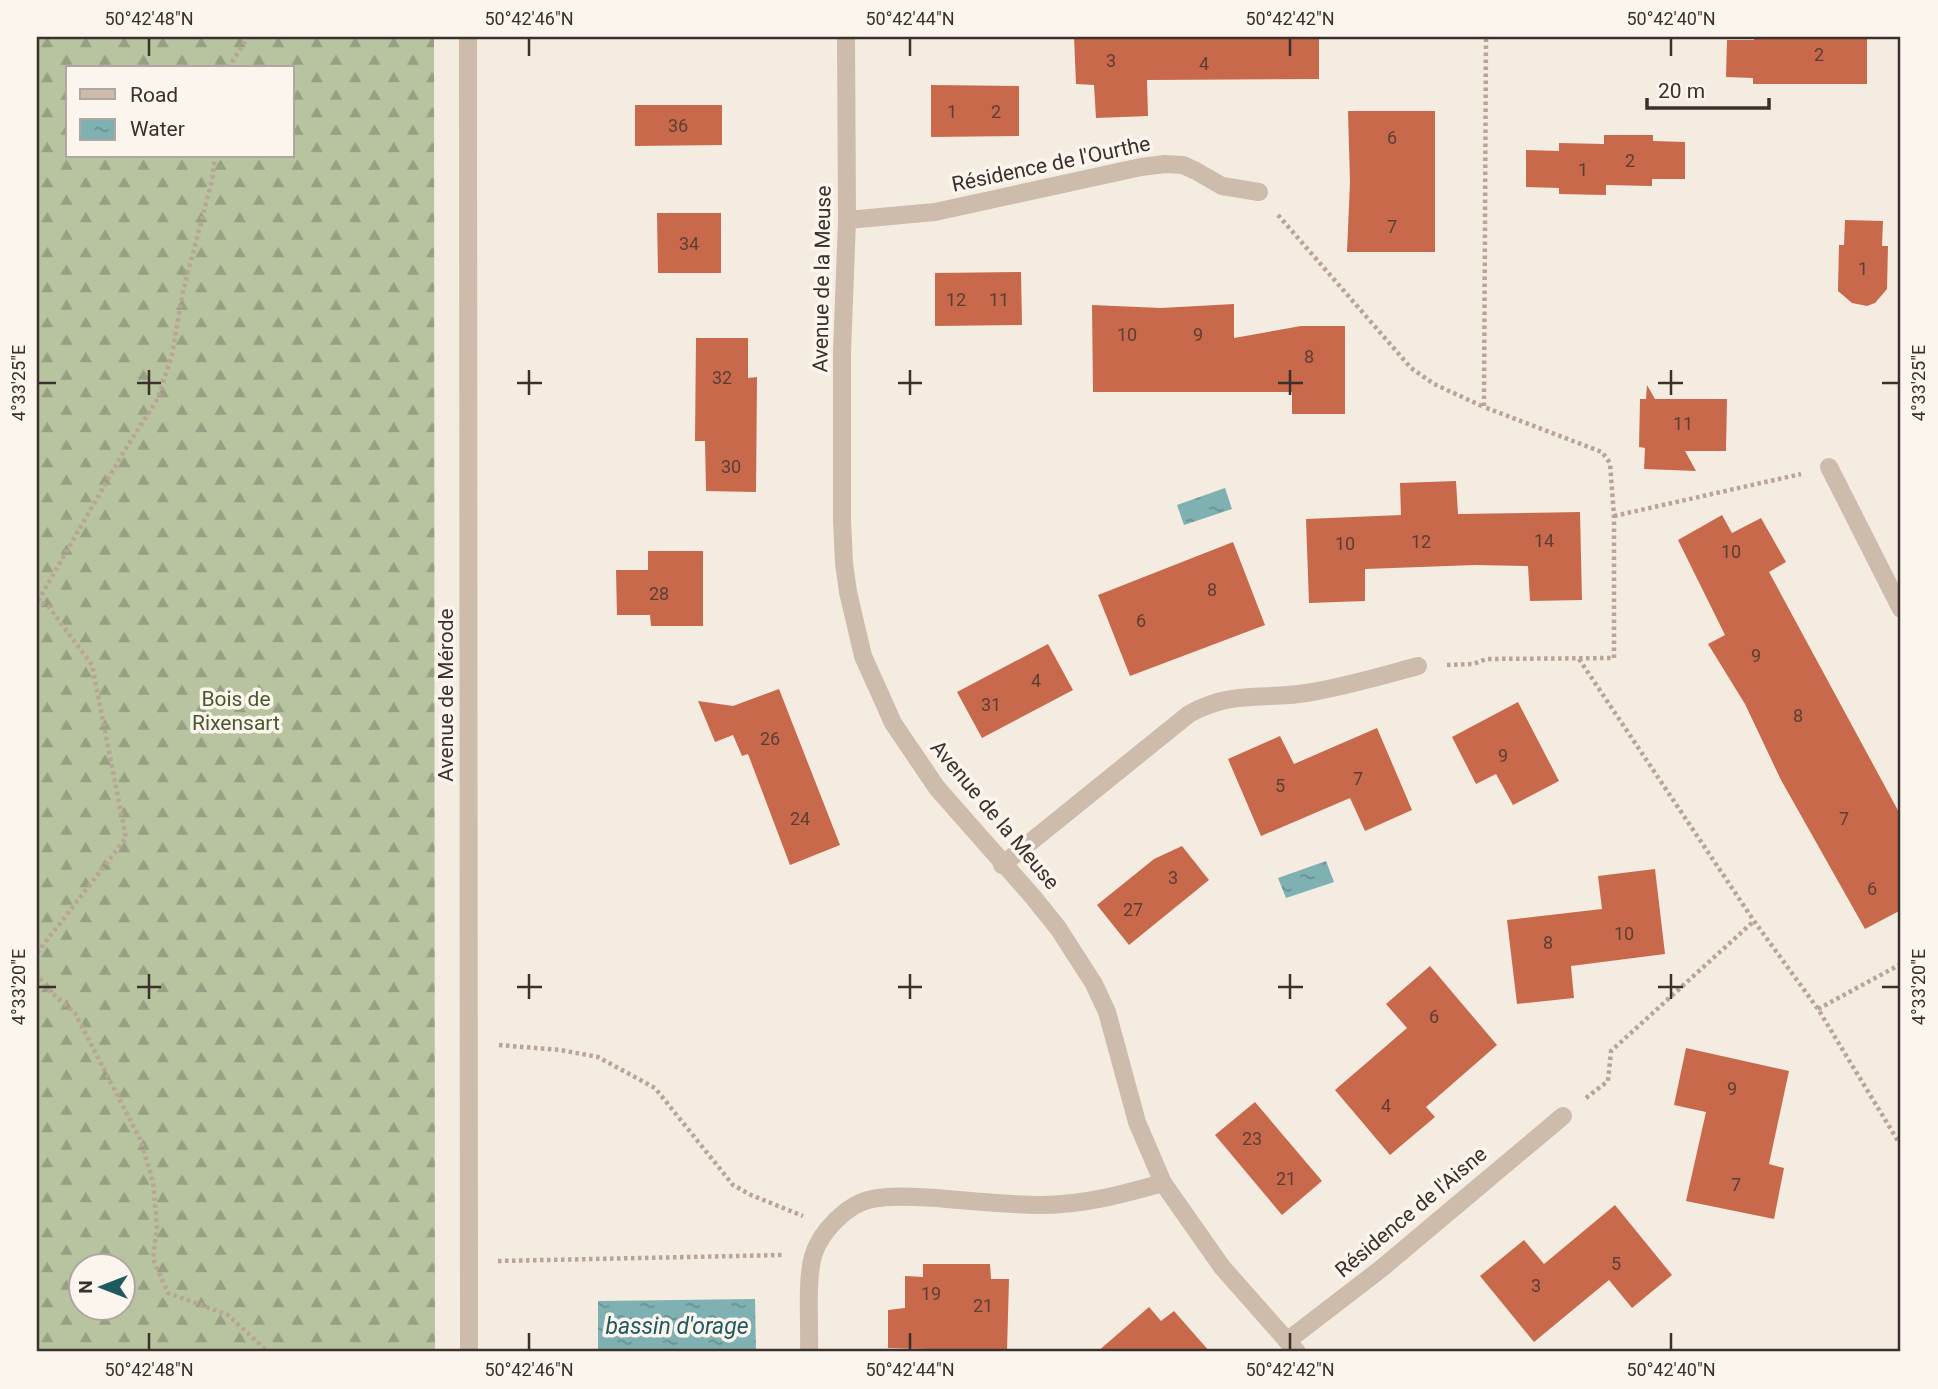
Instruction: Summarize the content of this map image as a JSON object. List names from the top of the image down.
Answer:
{
  "streets": {
    "street": [
      "Résidence de l'Ourthe",
      "Avenue de la Meuse",
      "Avenue de Mérode",
      "Résidence de l'Aisne"
    ]
  },
  "crossings": [
    ["Résidence de l'Ourthe", "Avenue de la Meuse"],
    ["Avenue de la Meuse", "Résidence de l'Aisne"]
  ],
  "water": ["bassin d'orage"],
  "parks": ["Bois de Rixensart"],
  "house_numbers": [
    "2",
    "3",
    "4",
    "1",
    "2",
    "36",
    "6",
    "2",
    "1",
    "7",
    "34",
    "1",
    "12",
    "11",
    "10",
    "9",
    "8",
    "32",
    "11",
    "30",
    "14",
    "12",
    "10",
    "10",
    "8",
    "28",
    "6",
    "9",
    "4",
    "31",
    "8",
    "26",
    "9",
    "7",
    "5",
    "24",
    "7",
    "3",
    "6",
    "27",
    "10",
    "8",
    "6",
    "9",
    "4",
    "23",
    "21",
    "7",
    "5",
    "3",
    "19",
    "21"
  ],
  "legend": ["Road", "Water"],
  "scale_bar": "20 m",
  "north": "left",
  "coordinates": [
    "50°42'48\"N",
    "50°42'46\"N",
    "50°42'44\"N",
    "50°42'42\"N",
    "50°42'40\"N",
    "4°33'25\"E",
    "4°33'20\"E"
  ]
}
